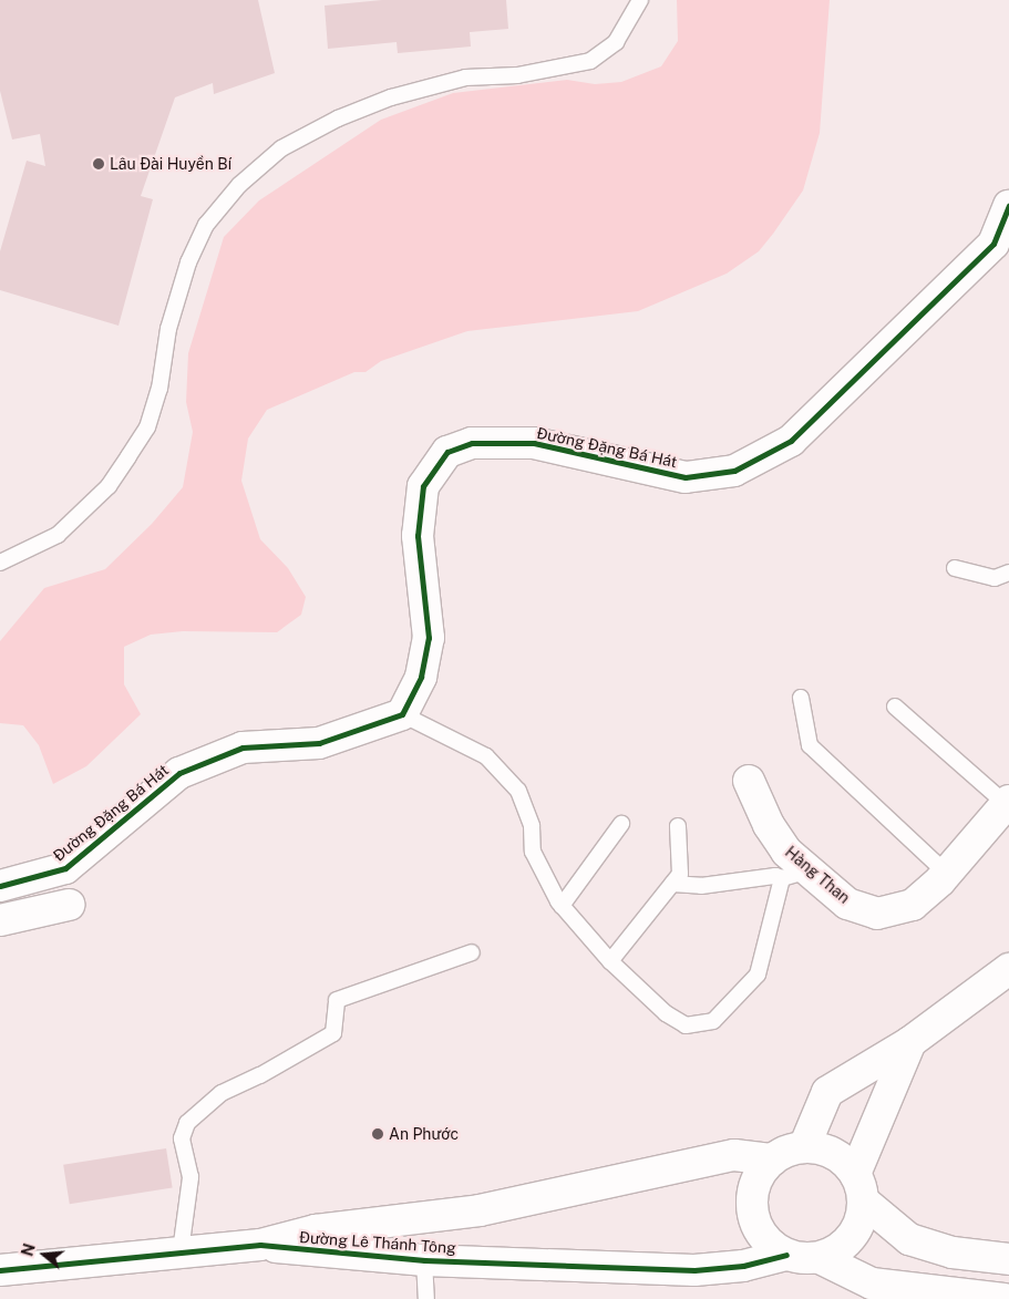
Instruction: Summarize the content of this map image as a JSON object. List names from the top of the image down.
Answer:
{
  "streets": {
    "street": ["Đường Đặng Bá Hát", "Hàng Than", "Đường Lê Thánh Tông"]
  },
  "places": ["Lâu Đài Huyền Bí", "An Phước"],
  "north": "left"
}
